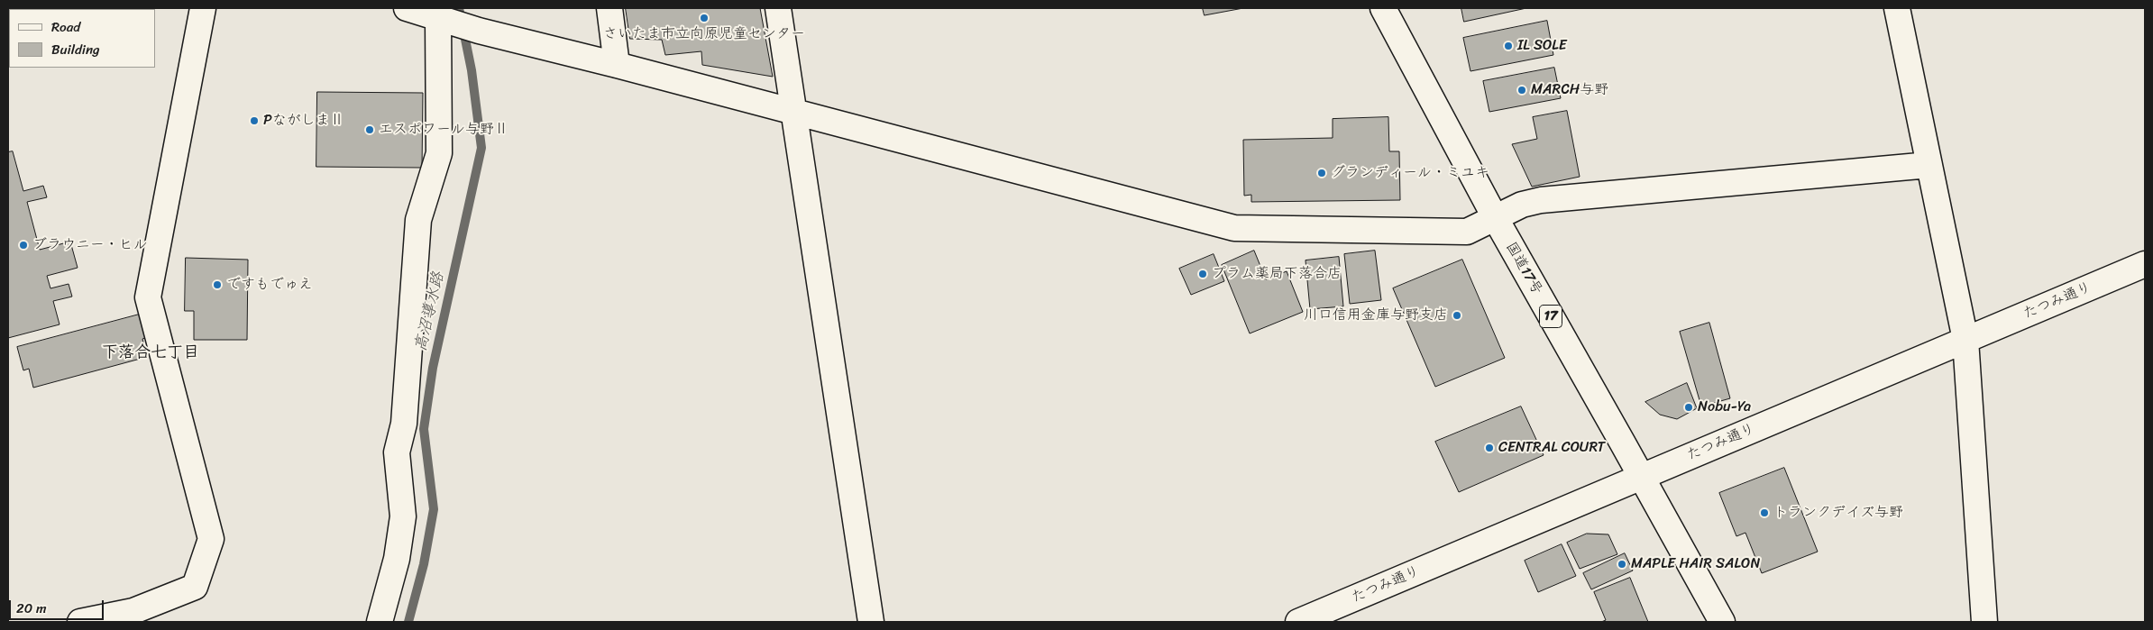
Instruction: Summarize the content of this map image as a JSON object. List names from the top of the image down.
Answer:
{
  "streets": {
    "main road": ["国道17号", "たつみ通り", "17"]
  },
  "crossings": [
    ["国道17号", "たつみ通り"]
  ],
  "districts": ["下落合七丁目"],
  "water": ["高沼導水路"],
  "places": [
    "さいたま市立向原児童センター",
    "IL SOLE",
    "MARCH与野",
    "PながしまⅡ",
    "エスポワール与野Ⅱ",
    "グランディール・ミユキ",
    "ブラウニー・ヒル",
    "プラム薬局下落合店",
    "ですもでゅえ",
    "川口信用金庫与野支店",
    "Nobu-Ya",
    "CENTRAL COURT",
    "トランクデイズ与野",
    "MAPLE HAIR SALON"
  ],
  "legend": ["Road", "Building"],
  "scale_bar": "20 m"
}
